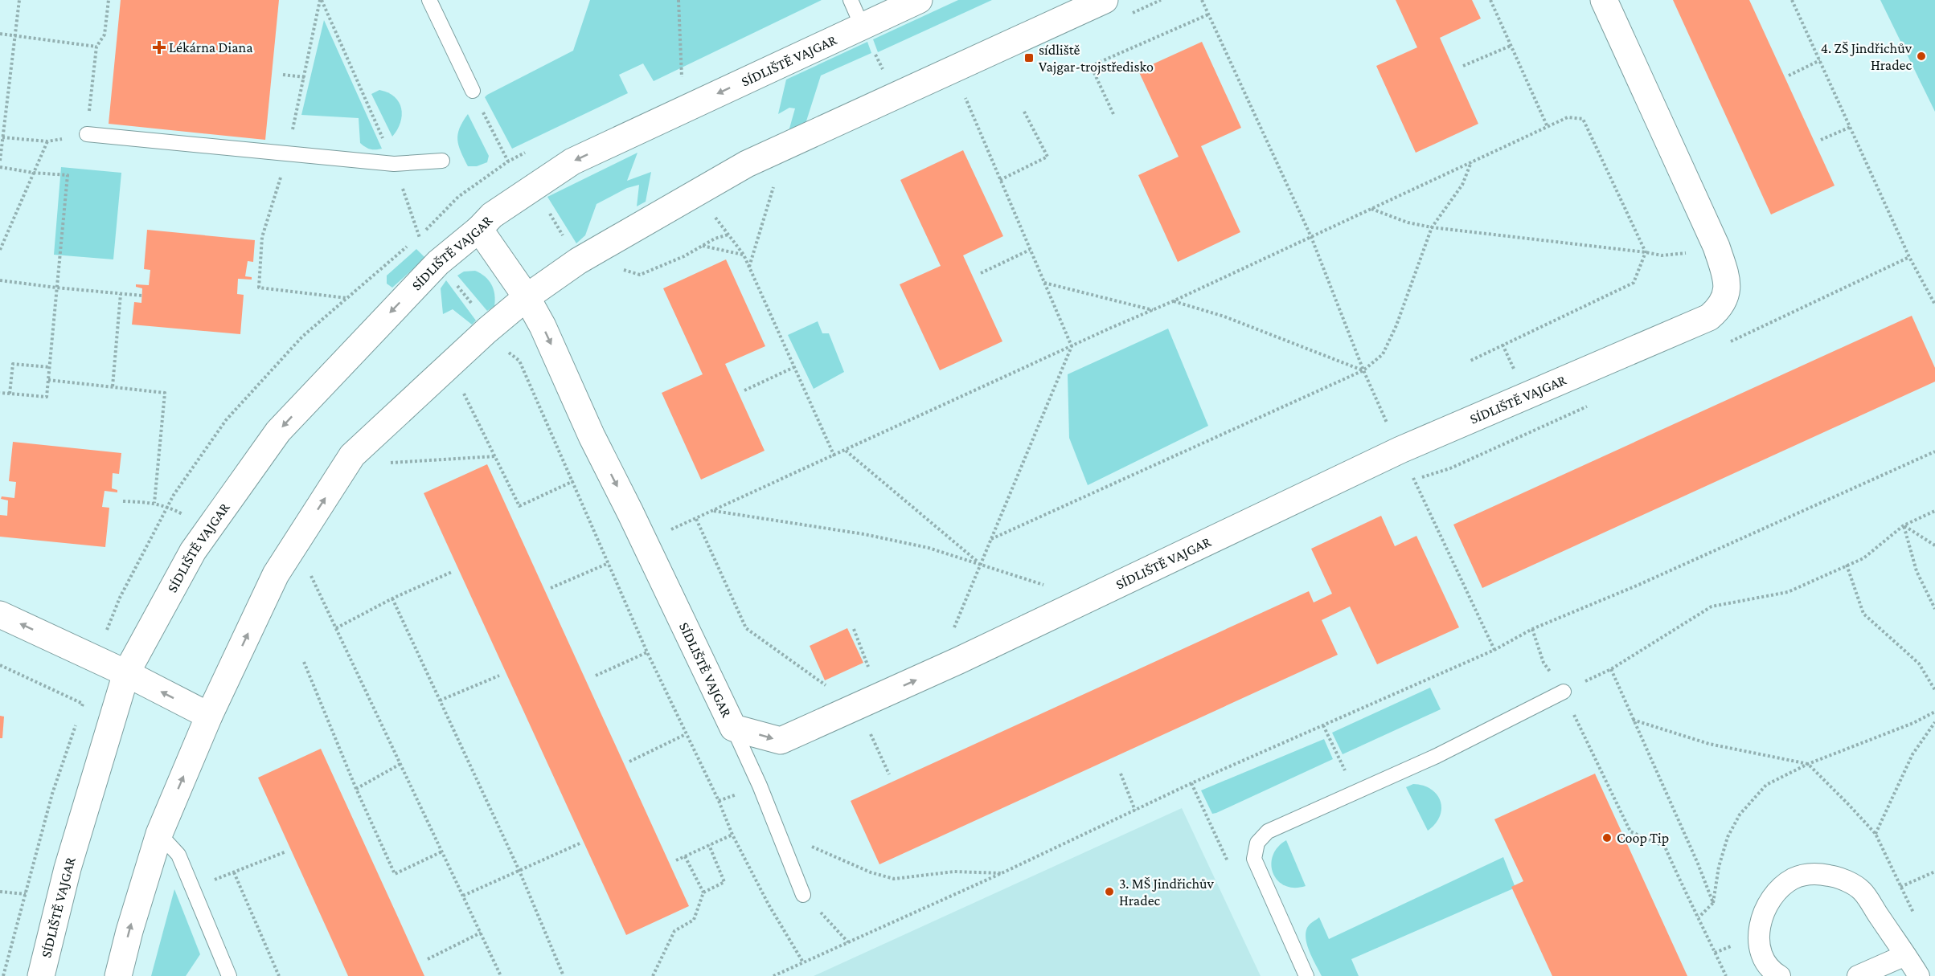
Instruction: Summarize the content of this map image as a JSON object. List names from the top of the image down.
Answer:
{
  "streets": {
    "street": ["SÍDLIŠTĚ VAJGAR"]
  },
  "places": {
    "health": ["Lékárna Diana"],
    "other": ["4. ZŠ Jindřichův Hradec", "Coop Tip", "3. MŠ Jindřichův Hradec"],
    "transit": ["sídliště Vajgar-trojstředisko"]
  }
}
